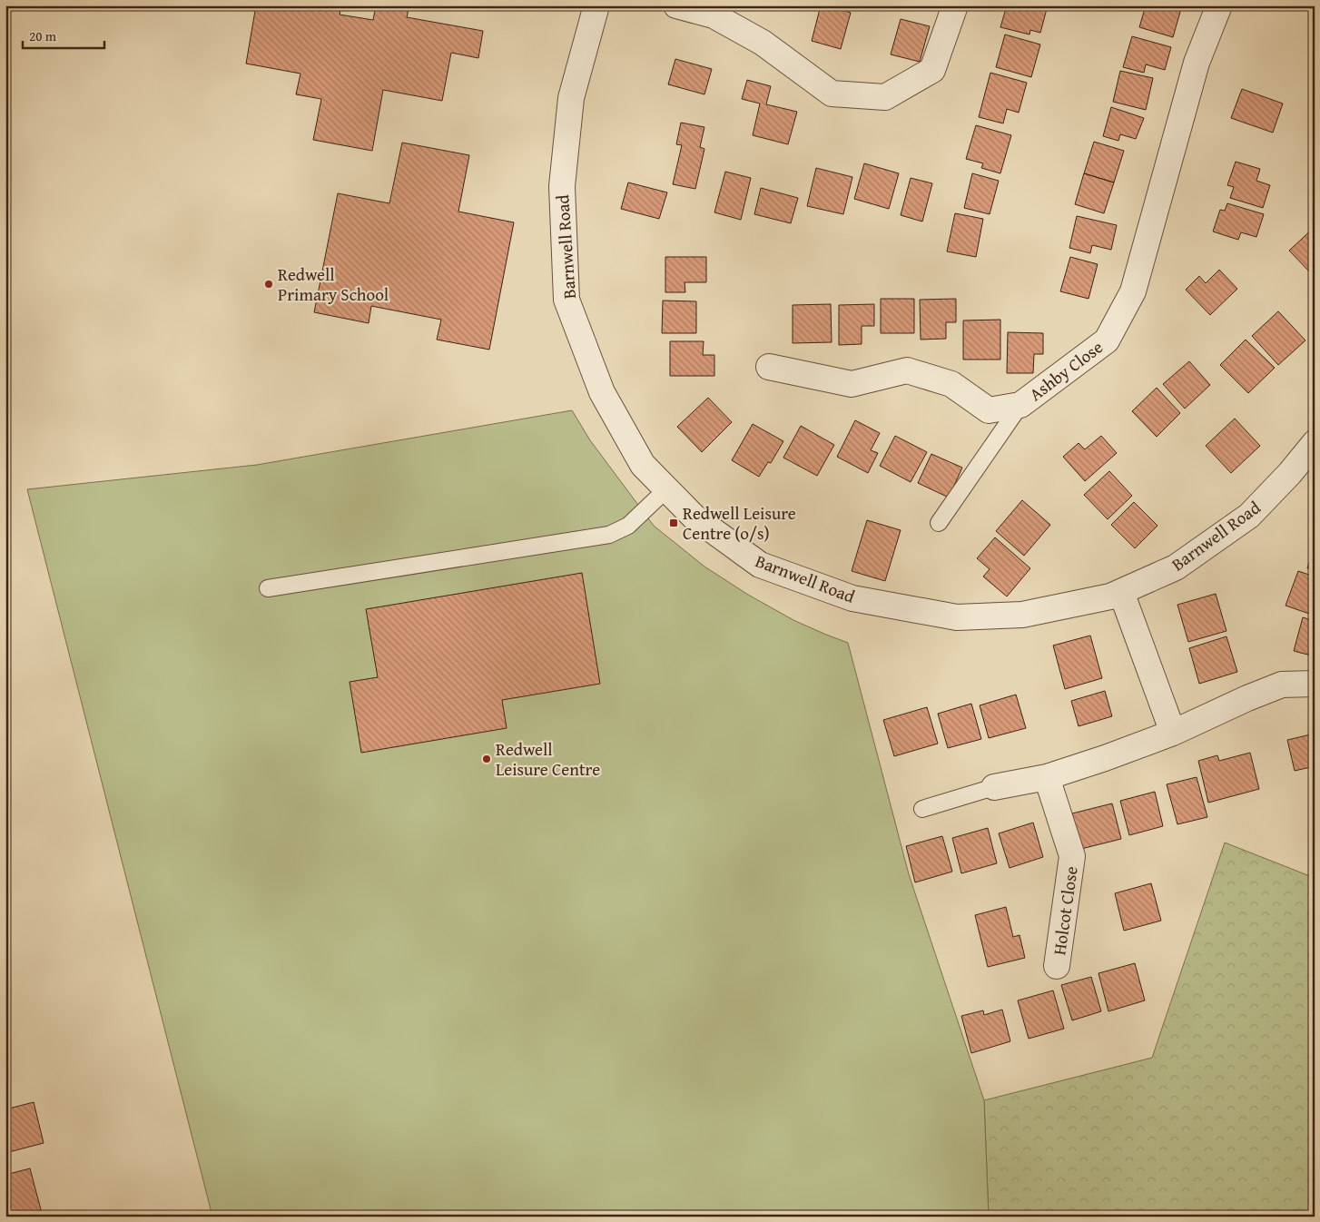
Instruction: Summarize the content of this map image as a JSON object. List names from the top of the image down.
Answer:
{
  "streets": {
    "street": ["Barnwell Road", "Ashby Close", "Holcot Close"]
  },
  "places": {
    "other": ["Redwell Primary School", "Redwell Leisure Centre"],
    "transit": ["Redwell Leisure Centre (o/s)"]
  },
  "scale_bar": "20 m"
}
